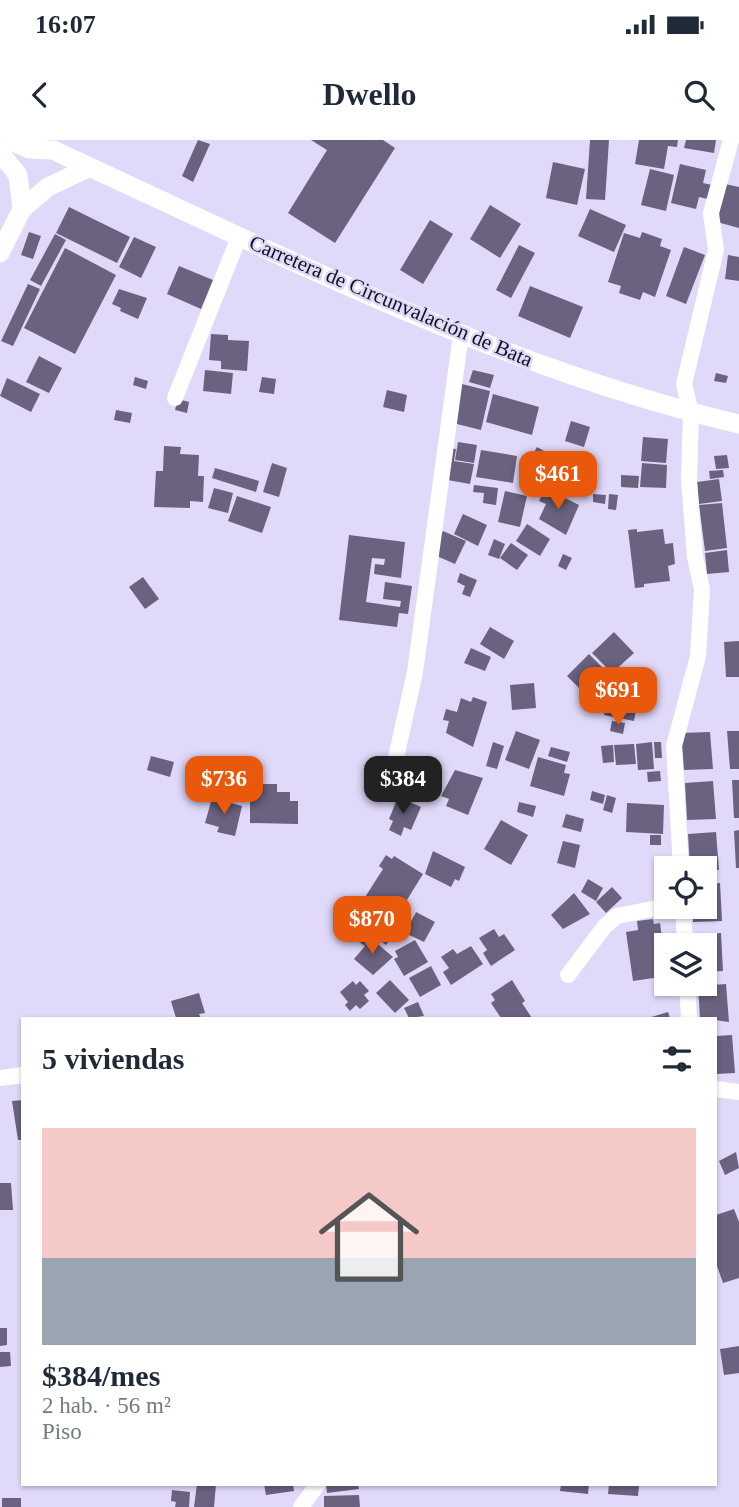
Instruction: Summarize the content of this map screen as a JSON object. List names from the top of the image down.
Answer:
{
  "streets": {
    "main road": ["Carretera de Circunvalación de Bata"]
  },
  "page": {
    "status": "16:07",
    "header": "Dwello",
    "price": [
      "$461",
      "$691",
      "$736",
      "$384",
      "$870"
    ],
    "heading": "5 viviendas",
    "list": [
      {
        "name": "$384/mes",
        "note": "2 hab. · 56 m² · Piso"
      }
    ]
  }
}
